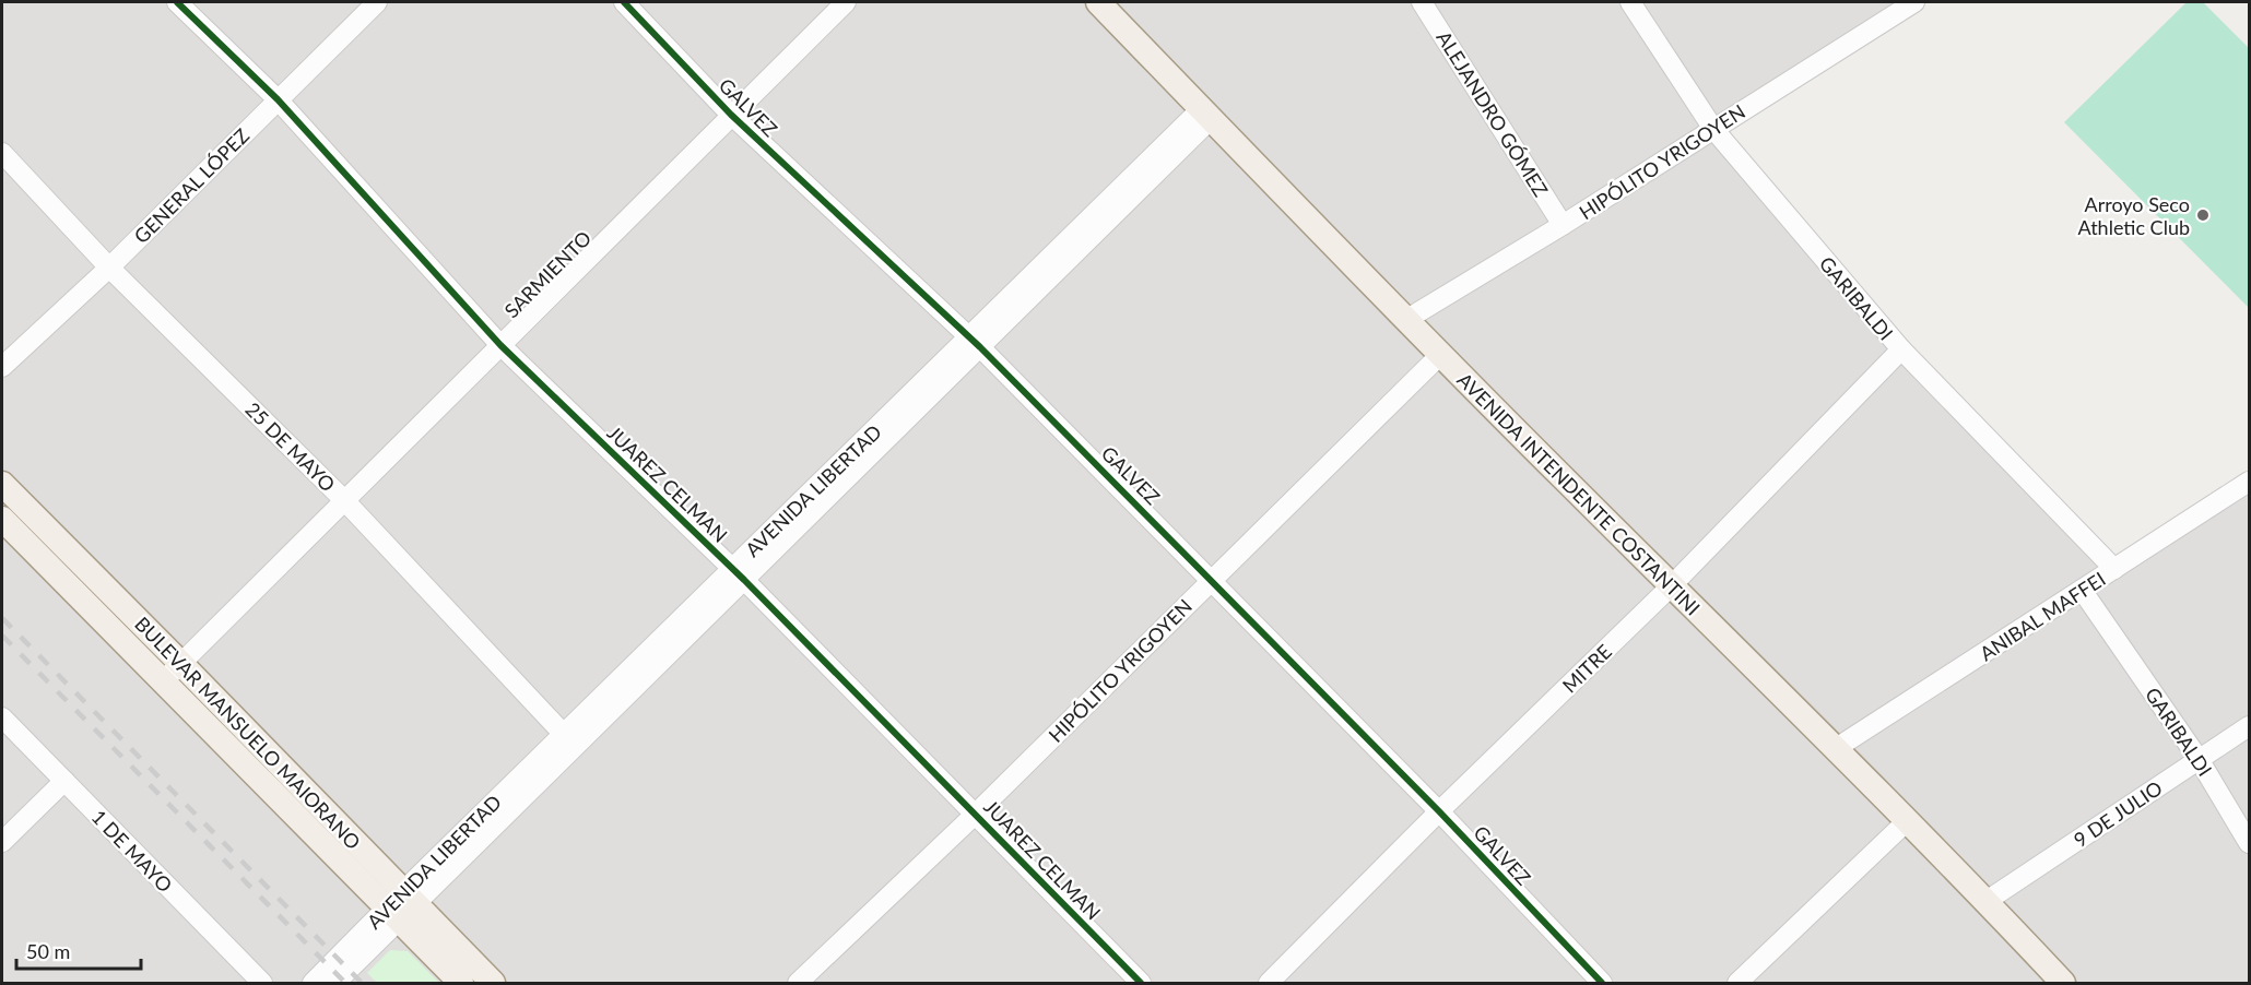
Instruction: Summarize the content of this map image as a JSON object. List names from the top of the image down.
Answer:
{
  "streets": {
    "main road": ["AVENIDA INTENDENTE COSTANTINI", "BULEVAR MANSUELO MAIORANO"],
    "street": [
      "GALVEZ",
      "ALEJANDRO GÓMEZ",
      "HIPÓLITO YRIGOYEN",
      "GENERAL LÓPEZ",
      "SARMIENTO",
      "GARIBALDI",
      "25 DE MAYO",
      "JUAREZ CELMAN",
      "AVENIDA LIBERTAD",
      "ANIBAL MAFFEI",
      "MITRE",
      "9 DE JULIO",
      "1 DE MAYO"
    ]
  },
  "crossings": [
    ["GALVEZ", "HIPÓLITO YRIGOYEN"],
    ["GALVEZ", "SARMIENTO"],
    ["GALVEZ", "AVENIDA LIBERTAD"],
    ["GALVEZ", "MITRE"],
    ["ALEJANDRO GÓMEZ", "HIPÓLITO YRIGOYEN"],
    ["HIPÓLITO YRIGOYEN", "GARIBALDI"],
    ["HIPÓLITO YRIGOYEN", "JUAREZ CELMAN"],
    ["HIPÓLITO YRIGOYEN", "AVENIDA INTENDENTE COSTANTINI"],
    ["GENERAL LÓPEZ", "25 DE MAYO"],
    ["GENERAL LÓPEZ", "JUAREZ CELMAN"],
    ["SARMIENTO", "25 DE MAYO"],
    ["SARMIENTO", "JUAREZ CELMAN"],
    ["SARMIENTO", "BULEVAR MANSUELO MAIORANO"],
    ["GARIBALDI", "ANIBAL MAFFEI"],
    ["GARIBALDI", "MITRE"],
    ["GARIBALDI", "9 DE JULIO"],
    ["25 DE MAYO", "AVENIDA LIBERTAD"],
    ["JUAREZ CELMAN", "AVENIDA LIBERTAD"],
    ["AVENIDA LIBERTAD", "AVENIDA INTENDENTE COSTANTINI"],
    ["AVENIDA LIBERTAD", "BULEVAR MANSUELO MAIORANO"],
    ["AVENIDA INTENDENTE COSTANTINI", "ANIBAL MAFFEI"],
    ["AVENIDA INTENDENTE COSTANTINI", "MITRE"],
    ["AVENIDA INTENDENTE COSTANTINI", "9 DE JULIO"]
  ],
  "places": ["Arroyo Seco Athletic Club"],
  "scale_bar": "50 m"
}
